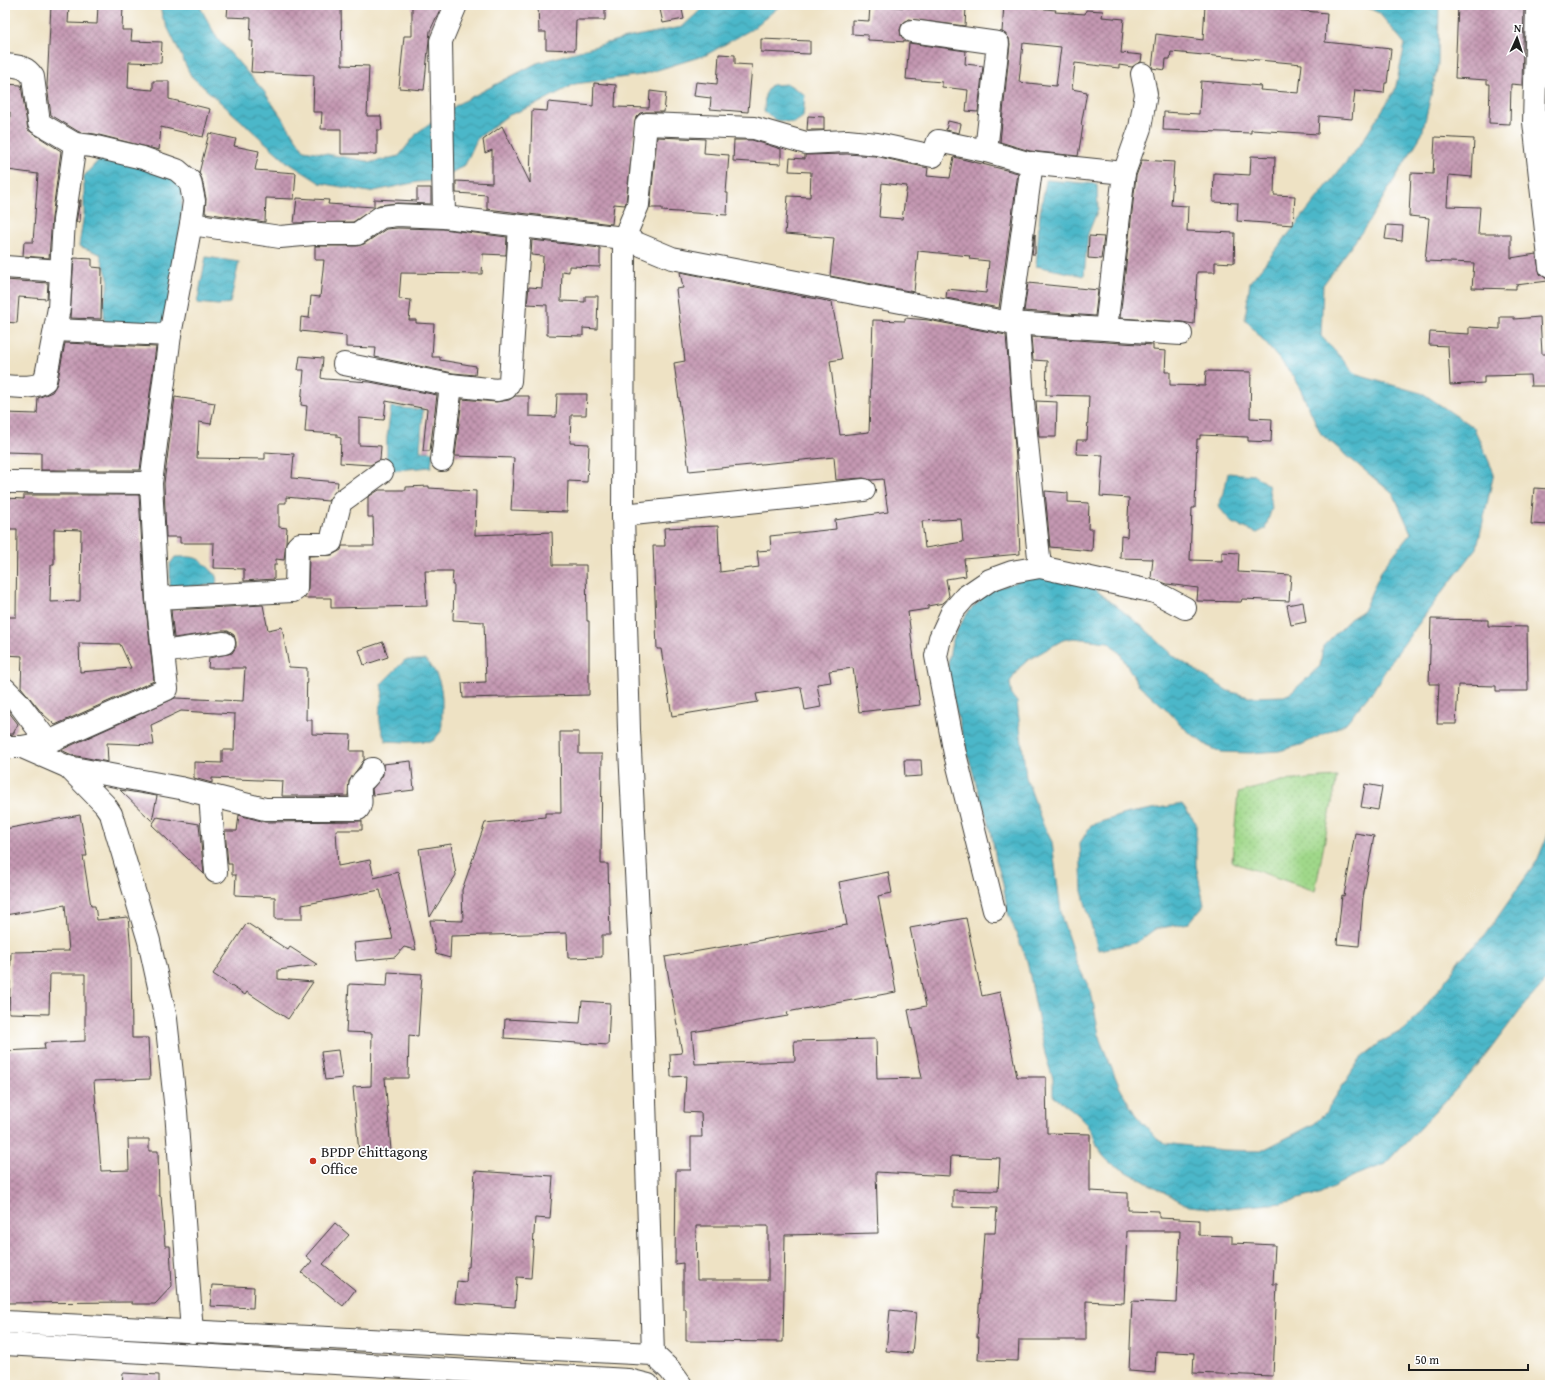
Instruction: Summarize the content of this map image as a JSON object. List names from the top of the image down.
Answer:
{
  "places": ["BPDP Chittagong Office"],
  "scale_bar": "50 m",
  "north": "top"
}
